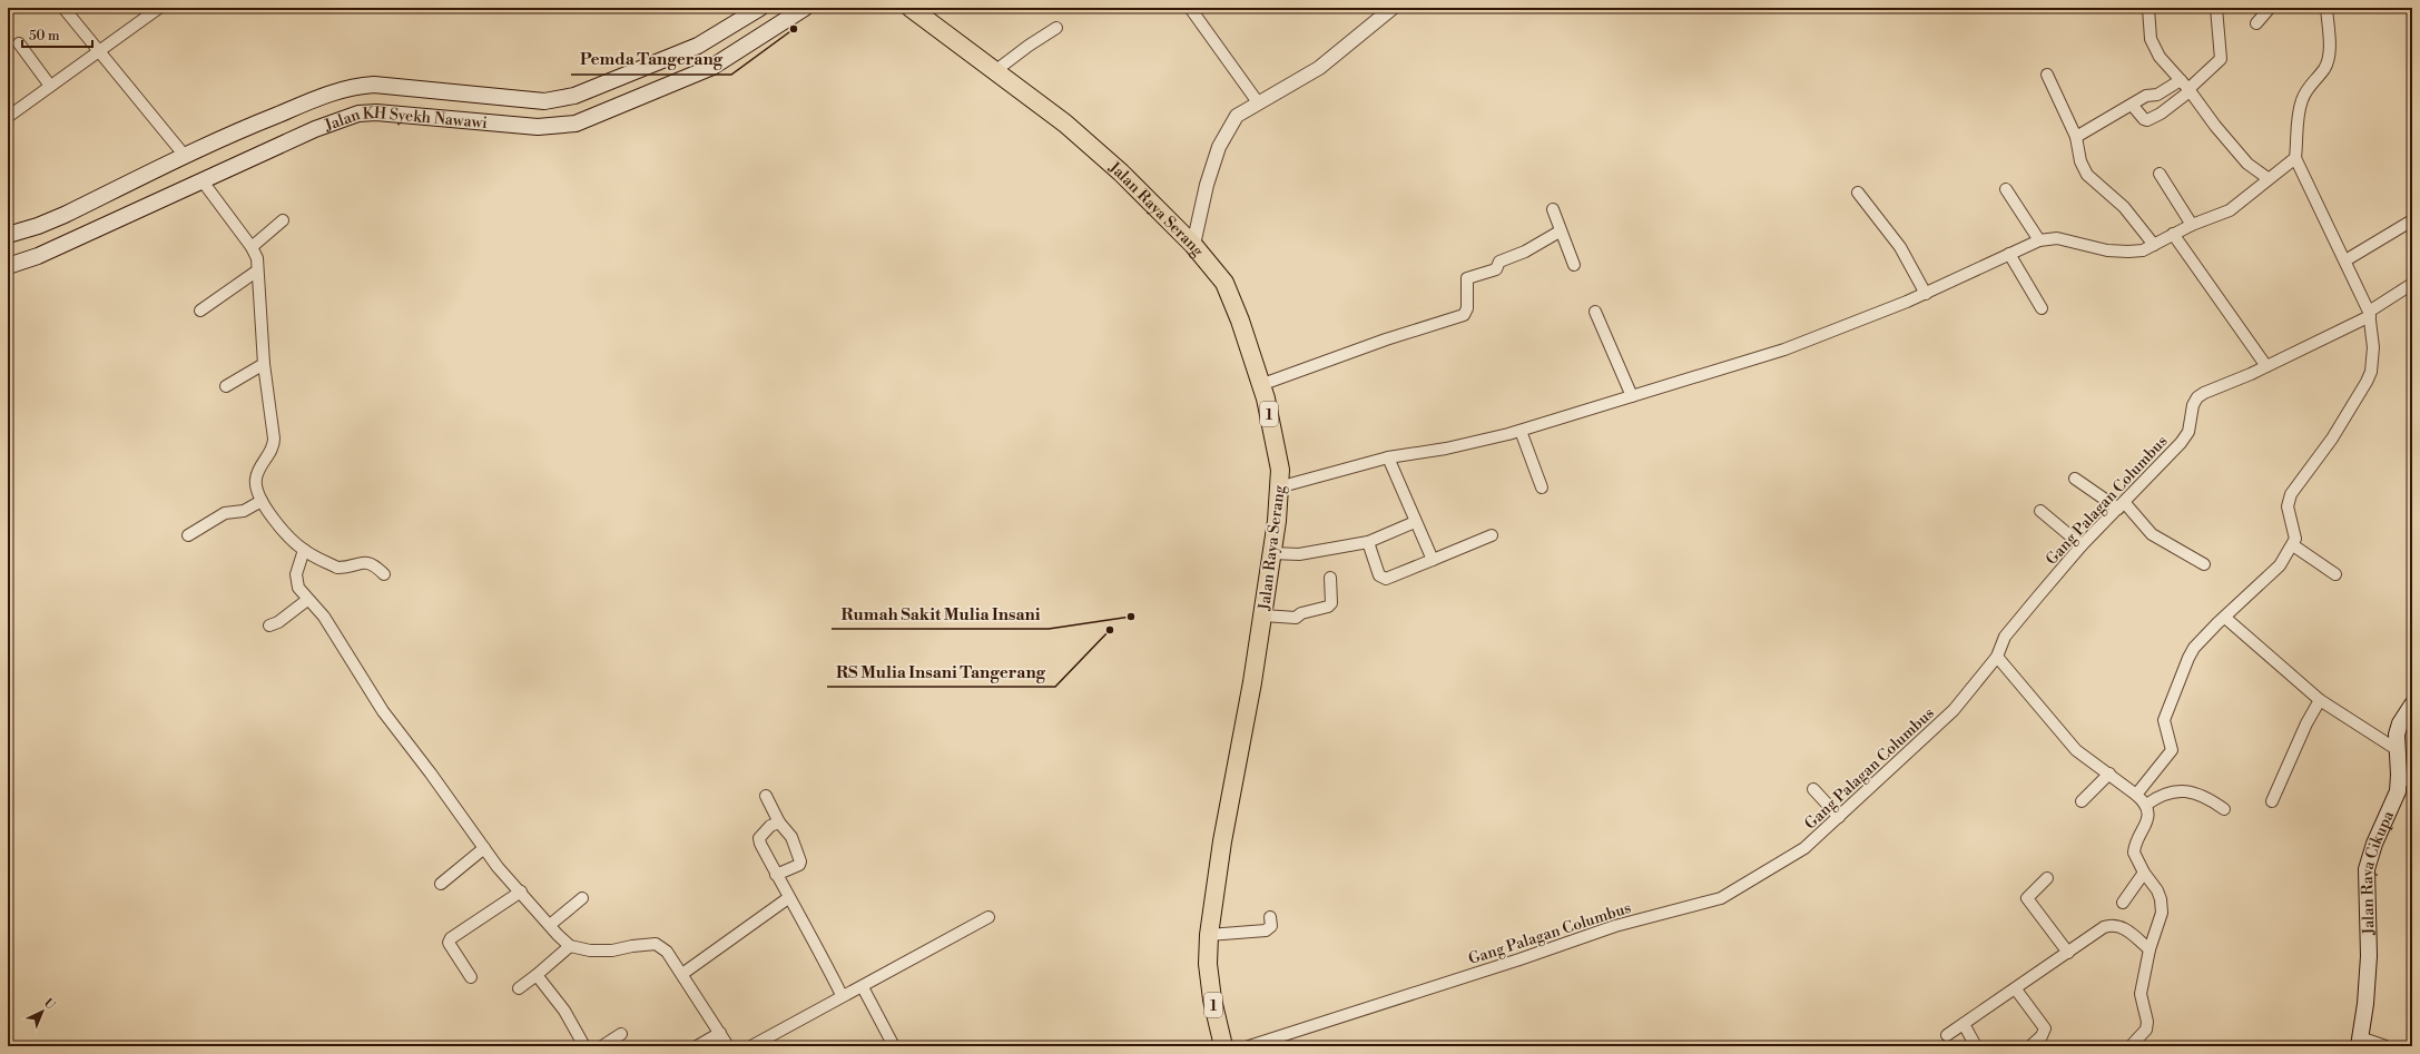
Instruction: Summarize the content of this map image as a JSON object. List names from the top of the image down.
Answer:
{
  "streets": {
    "highway": ["Jalan Raya Serang", "1"],
    "main road": ["Jalan KH Syekh Nawawi", "Jalan Raya Cikupa"],
    "street": ["Gang Palagan Columbus"]
  },
  "places": ["Pemda Tangerang", "Rumah Sakit Mulia Insani", "RS Mulia Insani Tangerang"],
  "scale_bar": "50 m",
  "north": "top right"
}
